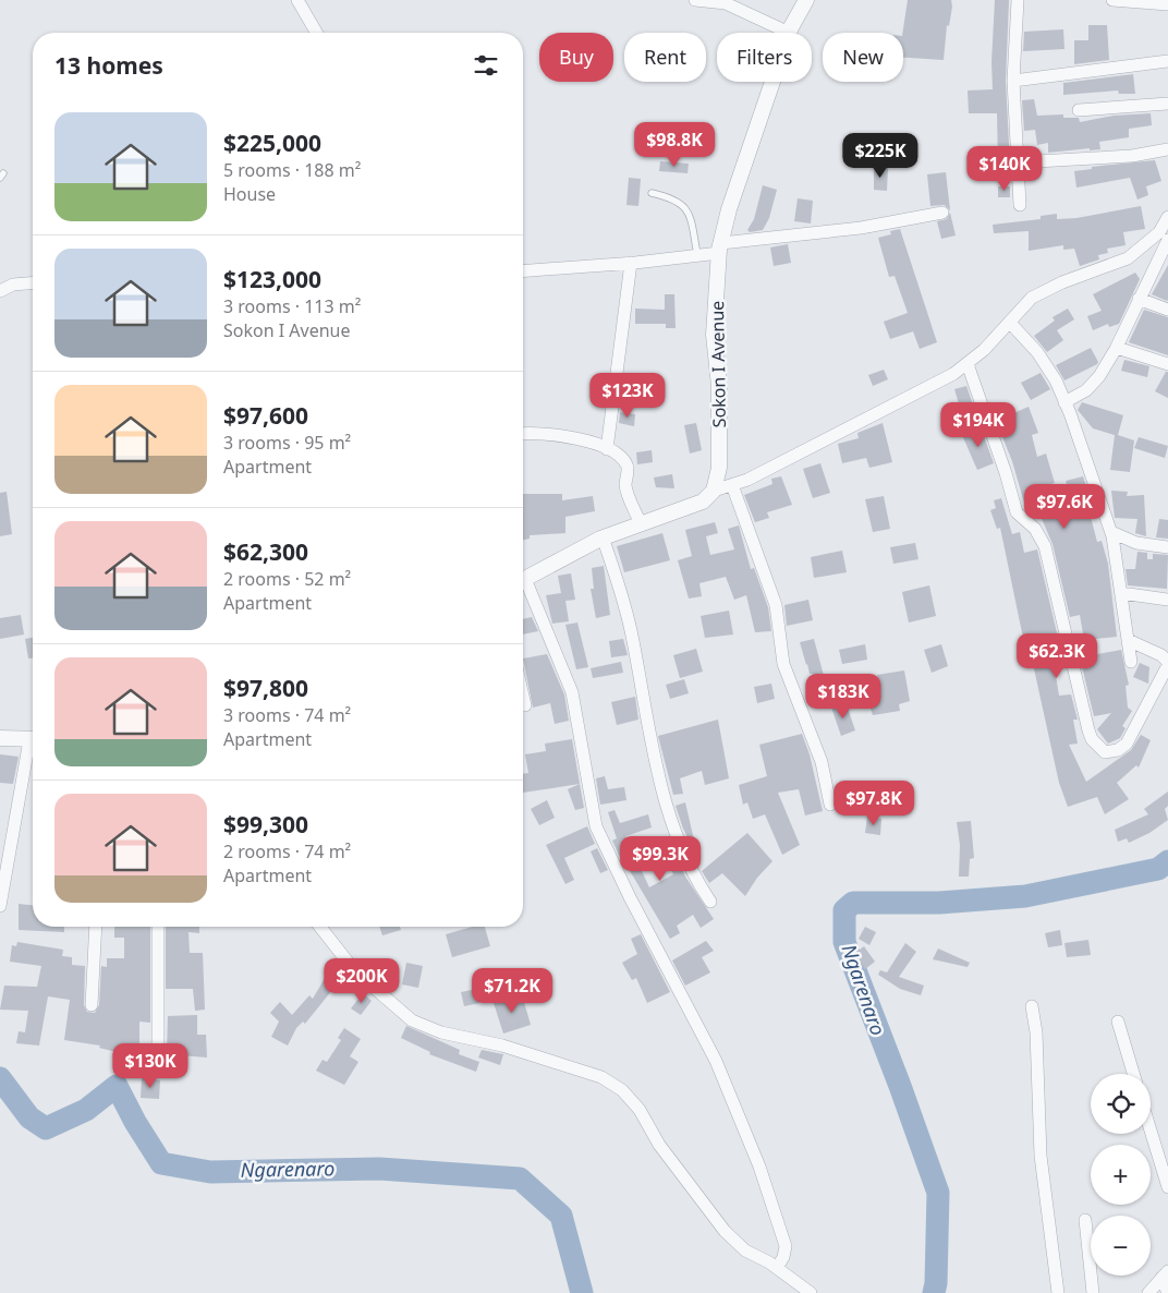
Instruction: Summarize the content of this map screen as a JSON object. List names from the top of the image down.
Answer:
{
  "streets": {
    "street": ["Sokon I Avenue"]
  },
  "water": ["Ngarenaro"],
  "page": {
    "chip": [
      "Buy",
      "Rent",
      "Filters",
      "New"
    ],
    "heading": "13 homes",
    "list": [
      {
        "name": "$225,000",
        "note": "5 rooms · 188 m² · House"
      },
      {
        "name": "$123,000",
        "note": "3 rooms · 113 m² · Sokon I Avenue"
      },
      {
        "name": "$97,600",
        "note": "3 rooms · 95 m² · Apartment"
      },
      {
        "name": "$62,300",
        "note": "2 rooms · 52 m² · Apartment"
      },
      {
        "name": "$97,800",
        "note": "3 rooms · 74 m² · Apartment"
      },
      {
        "name": "$99,300",
        "note": "2 rooms · 74 m² · Apartment"
      }
    ],
    "price": [
      "$98.8K",
      "$225K",
      "$140K",
      "$123K",
      "$194K",
      "$97.6K",
      "$62.3K",
      "$183K",
      "$97.8K",
      "$99.3K",
      "$200K",
      "$71.2K",
      "$130K"
    ],
    "map_buttons": ["+", "−"]
  }
}
